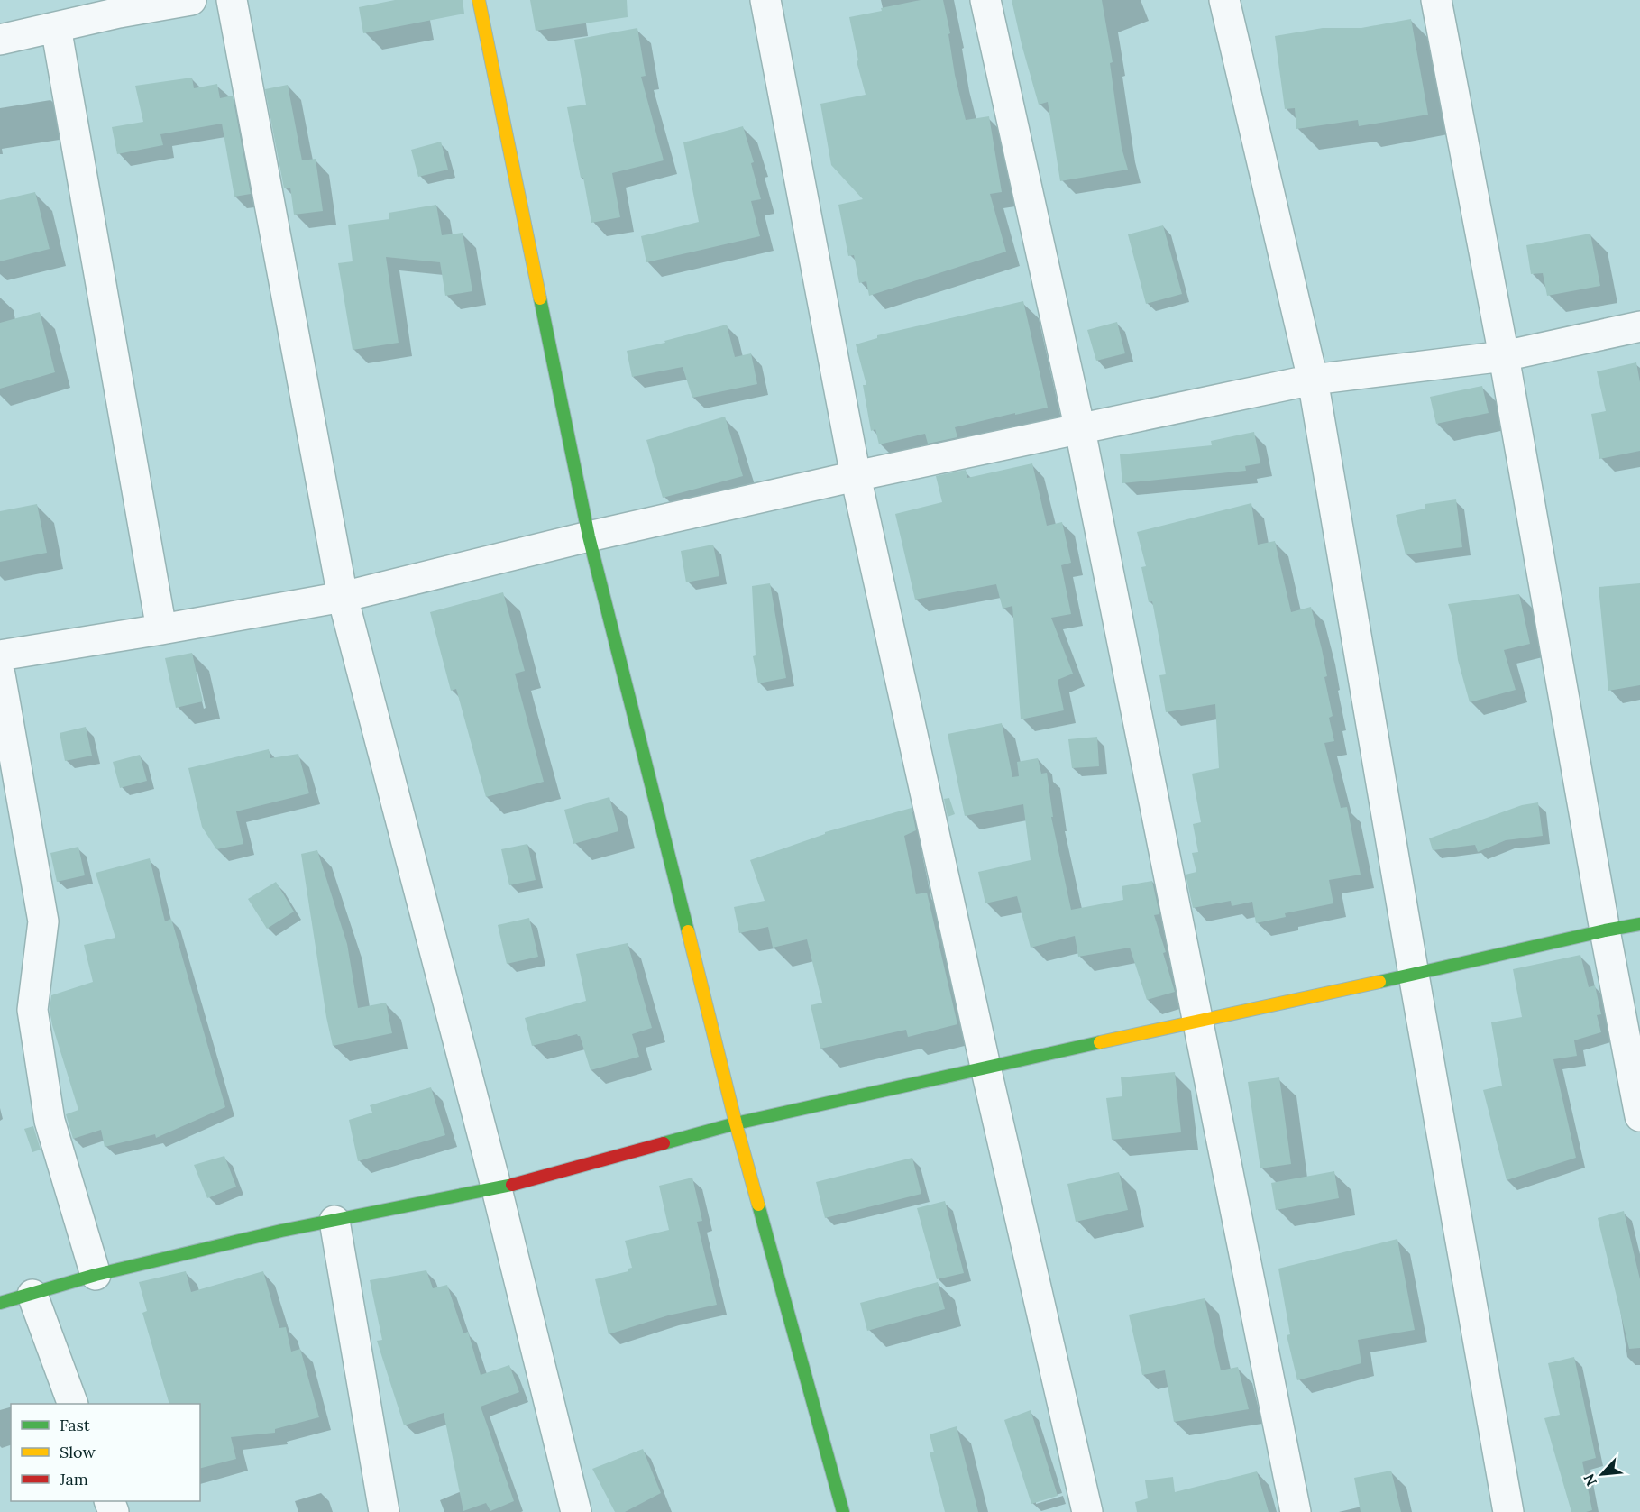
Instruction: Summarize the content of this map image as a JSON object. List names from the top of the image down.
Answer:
{
  "legend": ["Fast", "Slow", "Jam"],
  "north": "bottom left"
}
